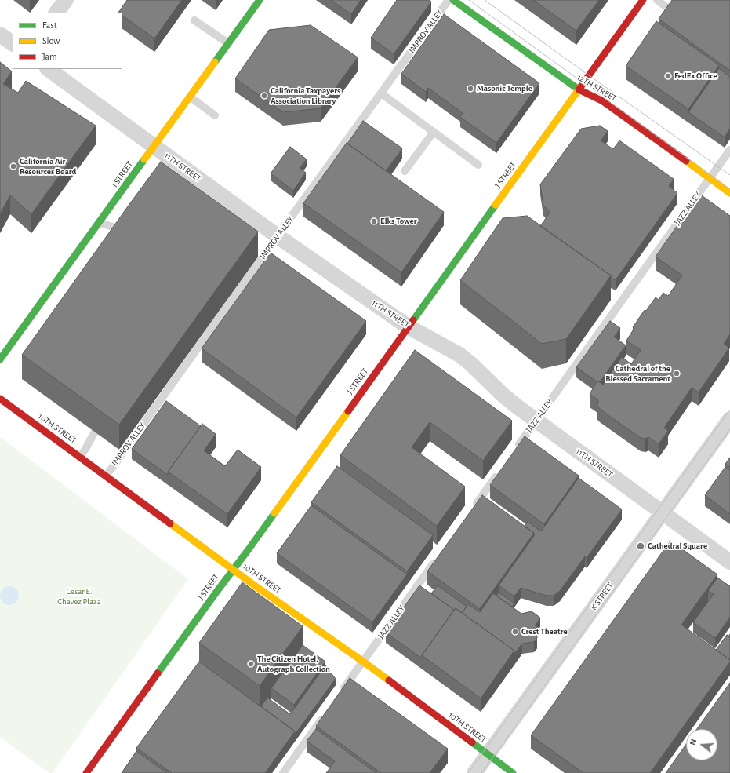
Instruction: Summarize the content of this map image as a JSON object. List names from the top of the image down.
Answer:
{
  "streets": {
    "main road": [
      "12TH STREET",
      "I STREET",
      "J STREET",
      "10TH STREET"
    ],
    "street": ["11TH STREET", "K STREET"],
    "lane": ["IMPROV ALLEY", "JAZZ ALLEY"]
  },
  "crossings": [
    ["IMPROV ALLEY", "11TH STREET"],
    ["IMPROV ALLEY", "10TH STREET"],
    ["12TH STREET", "J STREET"],
    ["12TH STREET", "JAZZ ALLEY"],
    ["11TH STREET", "I STREET"],
    ["11TH STREET", "J STREET"],
    ["11TH STREET", "JAZZ ALLEY"],
    ["11TH STREET", "K STREET"],
    ["J STREET", "10TH STREET"],
    ["JAZZ ALLEY", "10TH STREET"],
    ["10TH STREET", "K STREET"]
  ],
  "parks": ["Cesar E. Chavez Plaza"],
  "places": [
    "FedEx Office",
    "Masonic Temple",
    "California Taxpayers Association Library",
    "California Air Resources Board",
    "Elks Tower",
    "Cathedral of the Blessed Sacrament",
    "Cathedral Square",
    "Crest Theatre",
    "The Citizen Hotel, Autograph Collection"
  ],
  "legend": ["Fast", "Slow", "Jam"],
  "north": "left"
}
